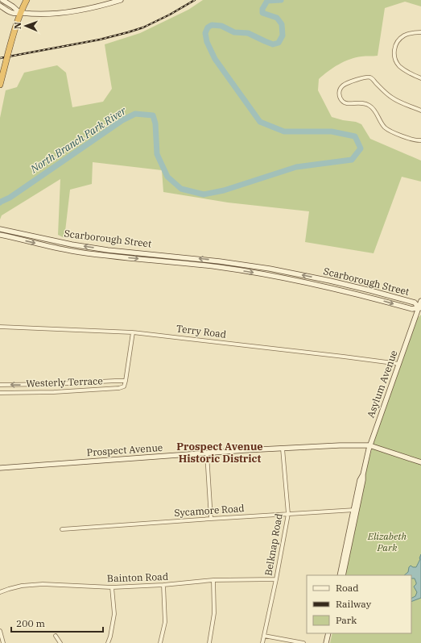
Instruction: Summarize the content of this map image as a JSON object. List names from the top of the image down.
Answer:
{
  "streets": {
    "main road": ["Scarborough Street", "Asylum Avenue", "Prospect Avenue"],
    "street": [
      "Terry Road",
      "Westerly Terrace",
      "Sycamore Road",
      "Belknap Road",
      "Bainton Road"
    ]
  },
  "crossings": [
    ["Scarborough Street", "Asylum Avenue"],
    ["Terry Road", "Asylum Avenue"],
    ["Asylum Avenue", "Prospect Avenue"],
    ["Asylum Avenue", "Sycamore Road"],
    ["Prospect Avenue", "Belknap Road"],
    ["Sycamore Road", "Belknap Road"],
    ["Belknap Road", "Bainton Road"]
  ],
  "districts": ["Prospect Avenue Historic District"],
  "water": ["North Branch Park River"],
  "parks": ["Elizabeth Park"],
  "legend": ["Road", "Railway", "Park"],
  "scale_bar": "200 m",
  "north": "left"
}
